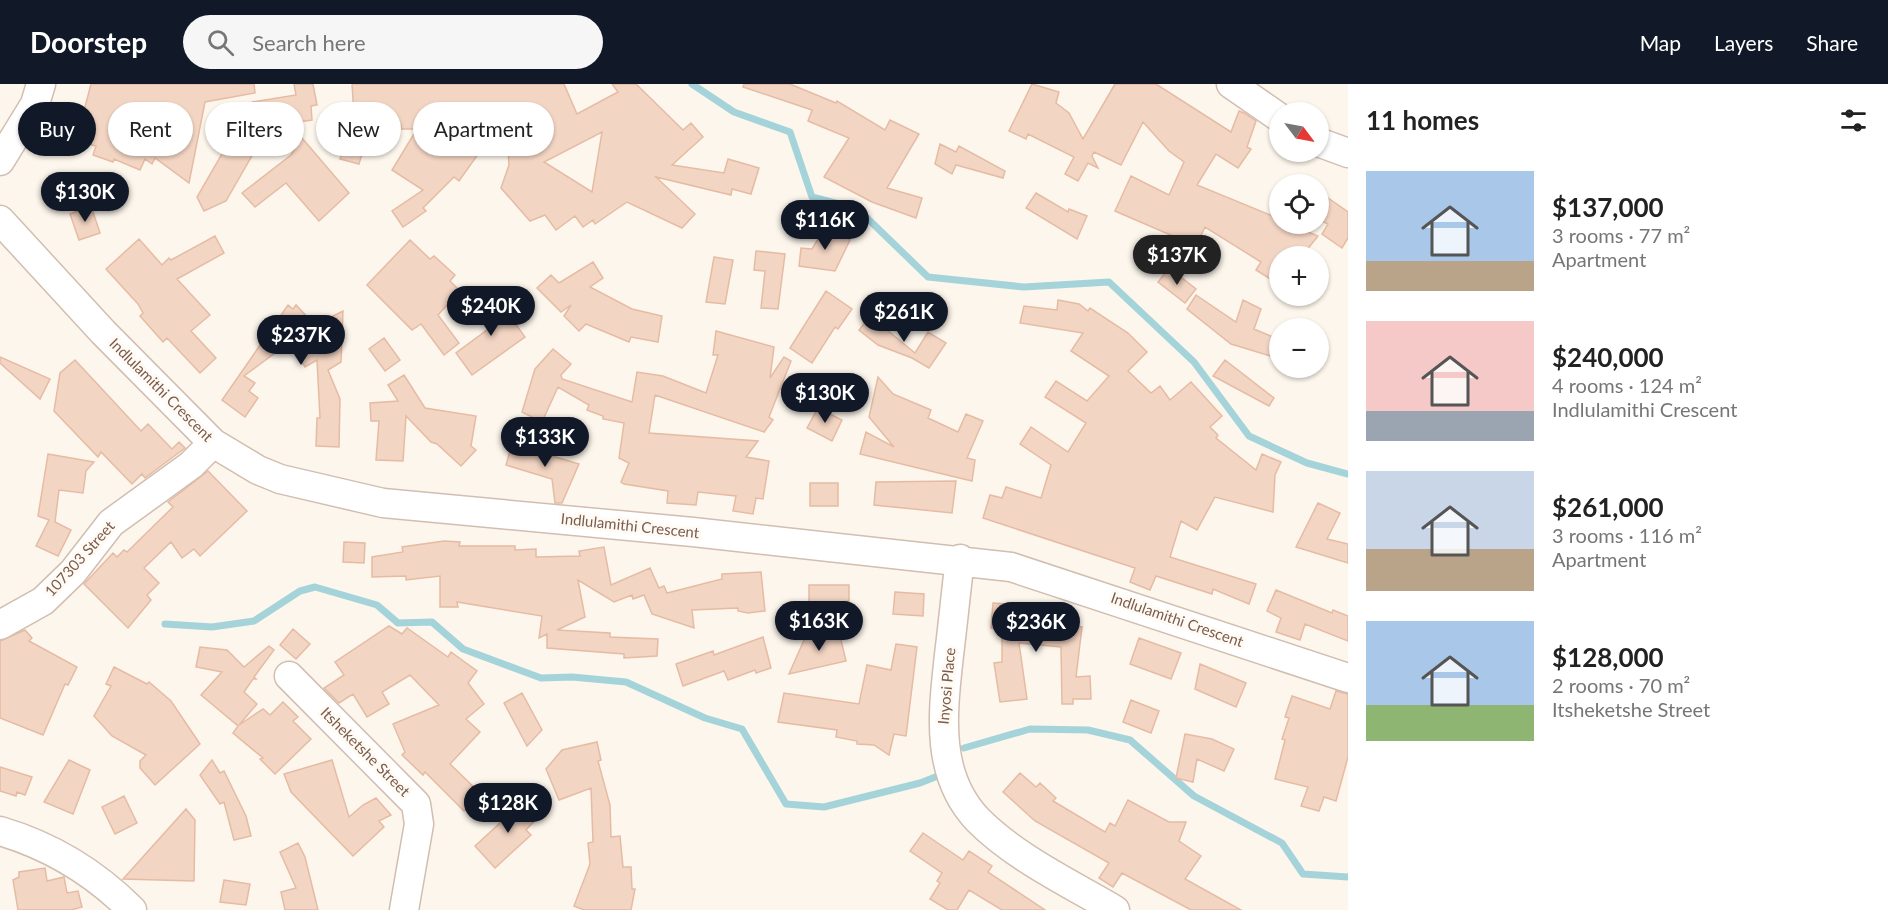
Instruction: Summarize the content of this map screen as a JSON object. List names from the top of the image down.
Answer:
{
  "streets": {
    "street": [
      "Indlulamithi Crescent",
      "107303 Street",
      "Inyosi Place",
      "Itsheketshe Street"
    ]
  },
  "crossings": [
    ["Indlulamithi Crescent", "107303 Street"],
    ["Indlulamithi Crescent", "Inyosi Place"]
  ],
  "north": "bottom right",
  "page": {
    "header": "Doorstep",
    "search": "Search here",
    "nav": ["Map", "Layers", "Share"],
    "heading": "11 homes",
    "map_buttons": ["+", "−"],
    "chip": [
      "Buy",
      "Rent",
      "Filters",
      "New",
      "Apartment"
    ],
    "list": [
      {
        "name": "$137,000",
        "note": "3 rooms · 77 m² · Apartment"
      },
      {
        "name": "$240,000",
        "note": "4 rooms · 124 m² · Indlulamithi Crescent"
      },
      {
        "name": "$261,000",
        "note": "3 rooms · 116 m² · Apartment"
      },
      {
        "name": "$128,000",
        "note": "2 rooms · 70 m² · Itsheketshe Street"
      }
    ],
    "price": [
      "$130K",
      "$116K",
      "$137K",
      "$240K",
      "$261K",
      "$237K",
      "$130K",
      "$133K",
      "$163K",
      "$236K",
      "$128K"
    ]
  }
}
